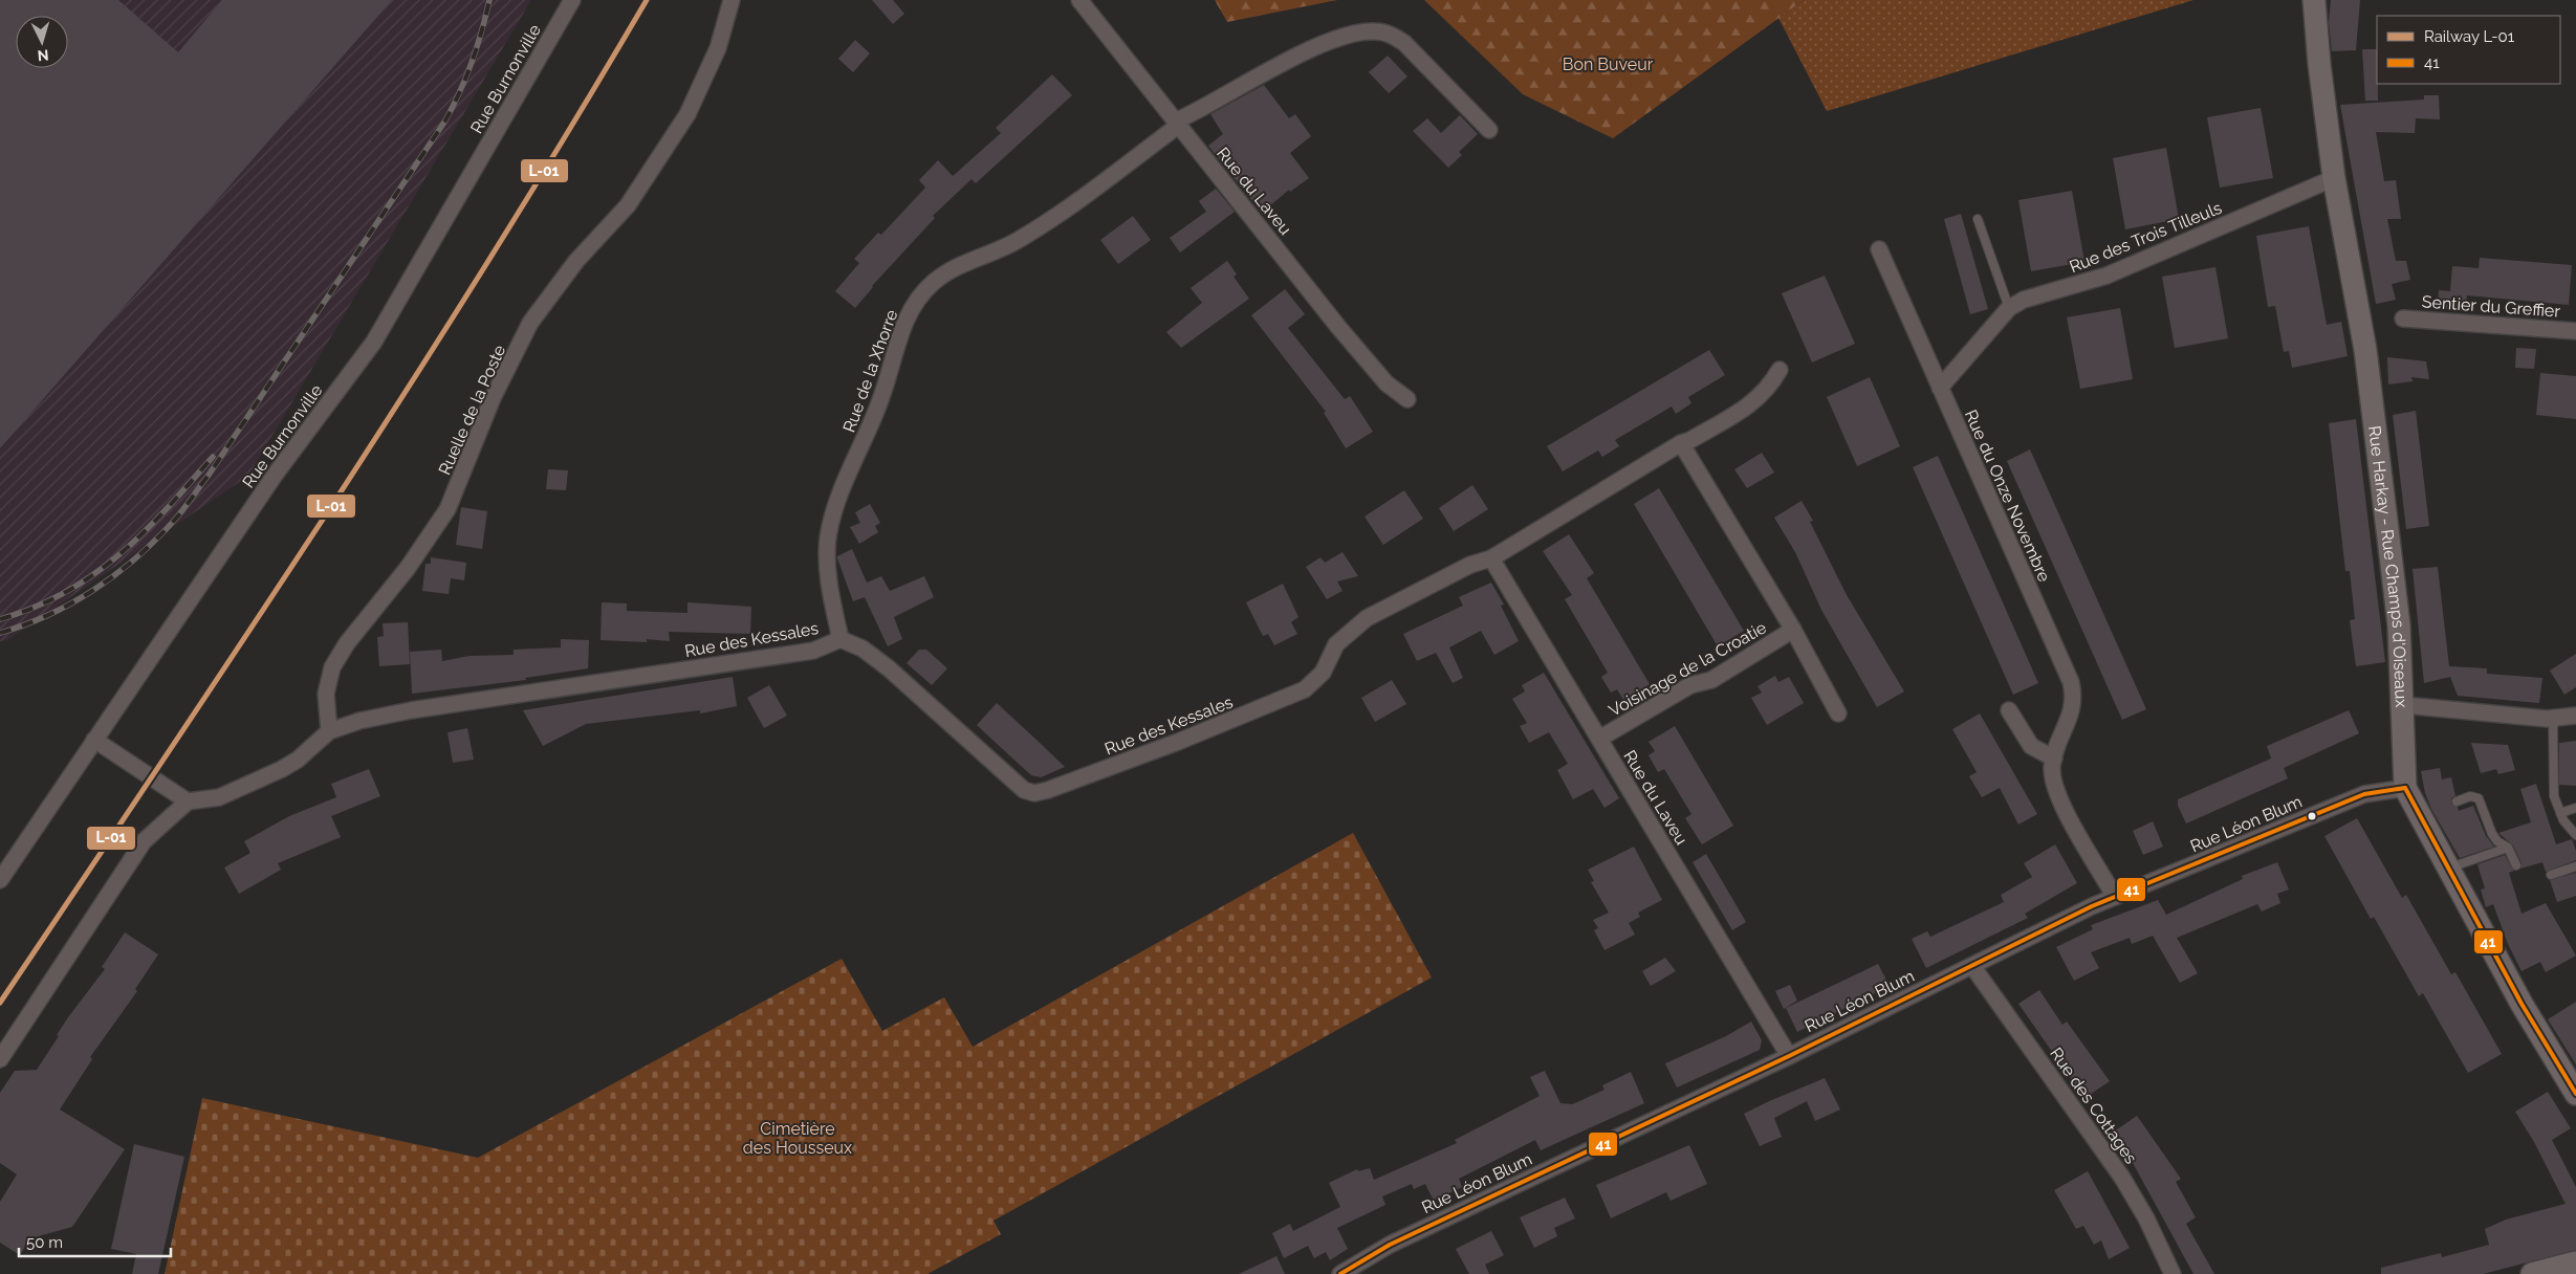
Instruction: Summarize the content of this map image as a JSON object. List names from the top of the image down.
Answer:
{
  "streets": {
    "street": [
      "Rue Burnonville",
      "Rue du Laveu",
      "Rue des Trois Tilleuls",
      "Sentier du Greffier",
      "Rue de la Xhorre",
      "Ruelle de la Poste",
      "Rue du Onze Novembre",
      "Rue Harkay - Rue Champs d'Oiseaux",
      "Rue des Kessales",
      "Voisinage de la Croatie",
      "Rue Léon Blum",
      "Rue des Cottages"
    ]
  },
  "crossings": [
    ["Rue du Laveu", "Rue de la Xhorre"],
    ["Rue du Laveu", "Rue des Kessales"],
    ["Rue du Laveu", "Voisinage de la Croatie"],
    ["Rue du Laveu", "Rue Léon Blum"],
    ["Rue des Trois Tilleuls", "Rue du Onze Novembre"],
    ["Rue des Trois Tilleuls", "Rue Harkay - Rue Champs d'Oiseaux"],
    ["Rue de la Xhorre", "Rue des Kessales"],
    ["Ruelle de la Poste", "Rue des Kessales"],
    ["Rue du Onze Novembre", "Rue Léon Blum"],
    ["Rue Harkay - Rue Champs d'Oiseaux", "Rue Léon Blum"],
    ["Rue Léon Blum", "Rue des Cottages"]
  ],
  "parks": ["Bon Buveur", "Cimetière des Housseux"],
  "lines": ["rail line L-01", "transit line 41"],
  "legend": ["Railway L-01", "41"],
  "scale_bar": "50 m",
  "north": "bottom"
}
